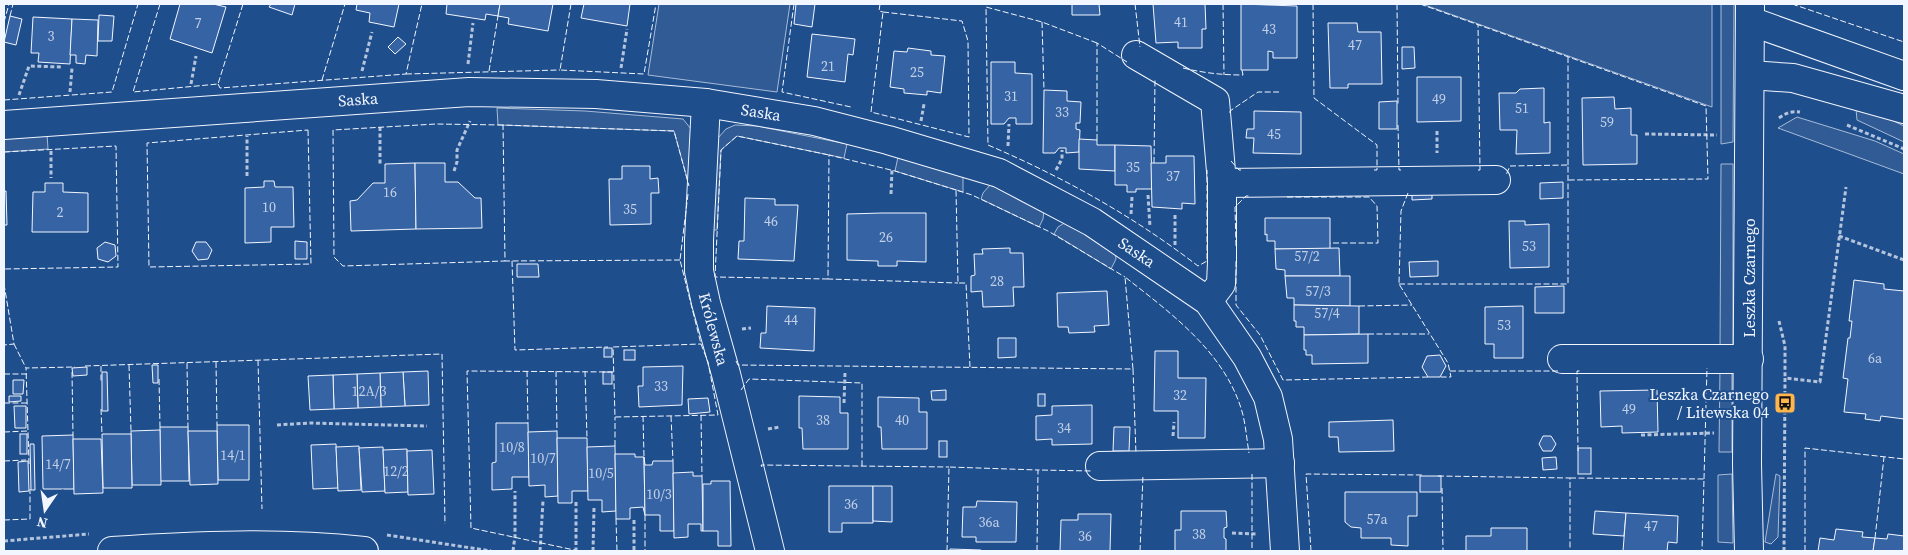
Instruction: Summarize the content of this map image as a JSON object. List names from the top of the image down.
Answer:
{
  "streets": {
    "street": ["Saska", "Leszka Czarnego", "Królewska"]
  },
  "crossings": [
    ["Saska", "Królewska"]
  ],
  "places": {
    "bus stop": ["Leszka Czarnego / Litewska 04"]
  },
  "house_numbers": [
    "41",
    "7",
    "43",
    "3",
    "47",
    "21",
    "25",
    "31",
    "49",
    "51",
    "33",
    "59",
    "45",
    "35",
    "37",
    "16",
    "10",
    "35",
    "2",
    "46",
    "26",
    "53",
    "57/2",
    "28",
    "57/3",
    "57/4",
    "44",
    "53",
    "6a",
    "33",
    "12A/3",
    "32",
    "49",
    "38",
    "40",
    "34",
    "10/8",
    "14/1",
    "10/7",
    "14/7",
    "12/2",
    "10/5",
    "10/3",
    "36",
    "57a",
    "36a",
    "47",
    "38",
    "36"
  ],
  "north": "bottom"
}
